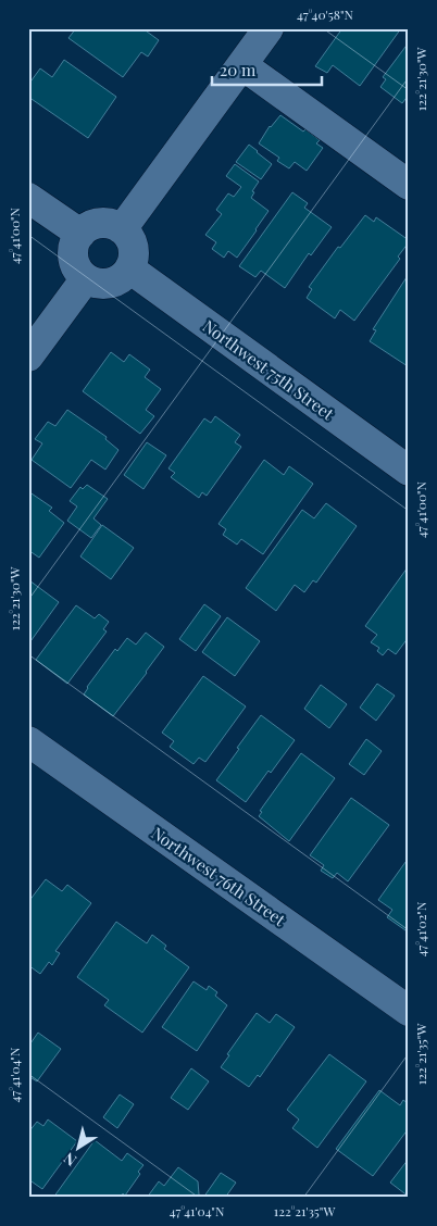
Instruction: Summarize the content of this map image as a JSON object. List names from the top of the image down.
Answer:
{
  "streets": {
    "street": ["Northwest 75th Street", "Northwest 76th Street"]
  },
  "scale_bar": "20 m",
  "north": "bottom left",
  "coordinates": [
    "47°40'58\"N",
    "122°21'30\"W",
    "47°41'00\"N",
    "47°41'02\"N",
    "122°21'35\"W",
    "47°41'04\"N"
  ]
}
